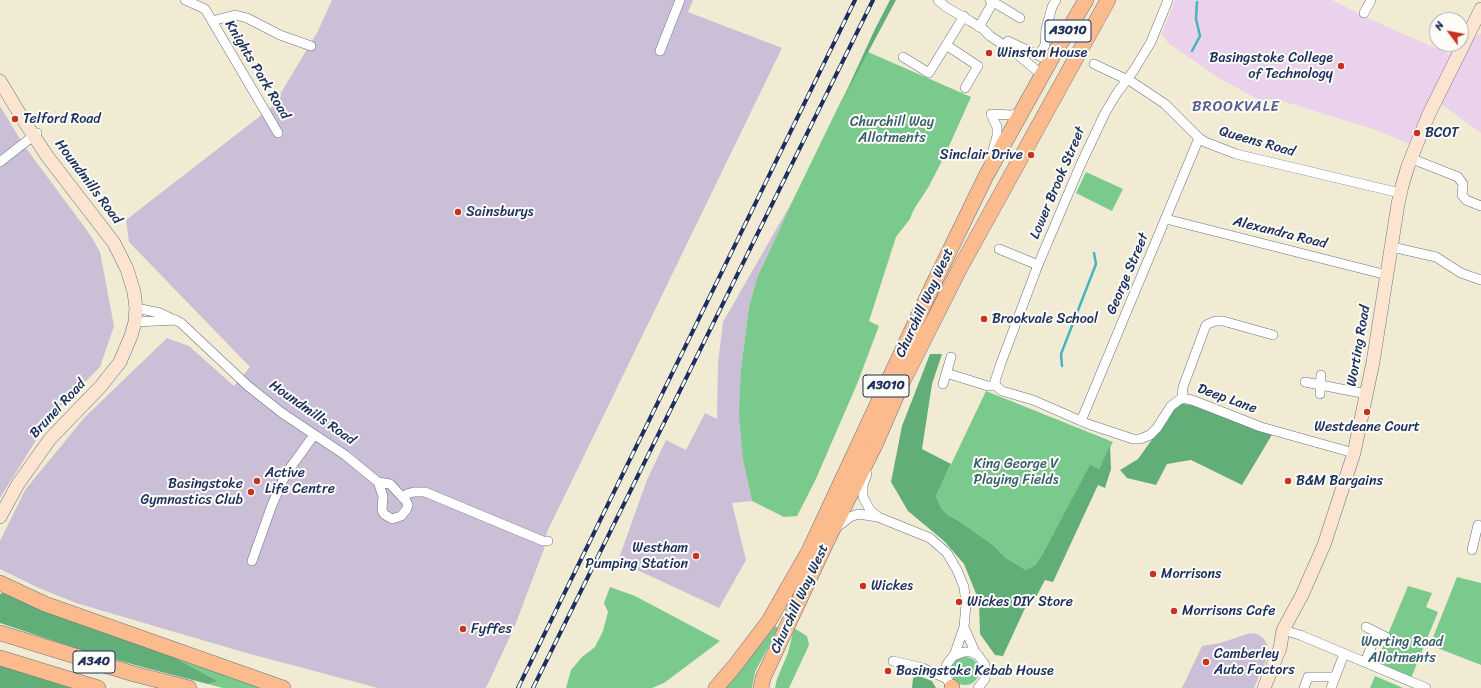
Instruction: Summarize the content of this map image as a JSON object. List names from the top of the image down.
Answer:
{
  "streets": {
    "main road": ["A3010", "Churchill Way West", "A340"],
    "street": [
      "Knights Park Road",
      "Queens Road",
      "Houndmills Road",
      "Lower Brook Street",
      "Alexandra Road",
      "George Street",
      "Worting Road",
      "Deep Lane",
      "Brunel Road"
    ]
  },
  "crossings": [
    ["Queens Road", "Lower Brook Street"],
    ["Queens Road", "George Street"],
    ["Queens Road", "Worting Road"],
    ["Houndmills Road", "Brunel Road"],
    ["Lower Brook Street", "Deep Lane"],
    ["Alexandra Road", "George Street"],
    ["Alexandra Road", "Worting Road"],
    ["George Street", "Deep Lane"],
    ["Worting Road", "Deep Lane"]
  ],
  "districts": ["BROOKVALE"],
  "parks": ["Churchill Way Allotments", "King George V Playing Fields", "Worting Road Allotments"],
  "places": [
    "Winston House",
    "Basingstoke College of Technology",
    "Telford Road",
    "BCOT",
    "Sinclair Drive",
    "Sainsburys",
    "Brookvale School",
    "Westdeane Court",
    "Active Life Centre",
    "B&M Bargains",
    "Basingstoke Gymnastics Club",
    "Westham Pumping Station",
    "Morrisons",
    "Wickes",
    "Wickes DIY Store",
    "Morrisons Cafe",
    "Fyffes",
    "Camberley Auto Factors",
    "Basingstoke Kebab House"
  ],
  "north": "top left"
}
